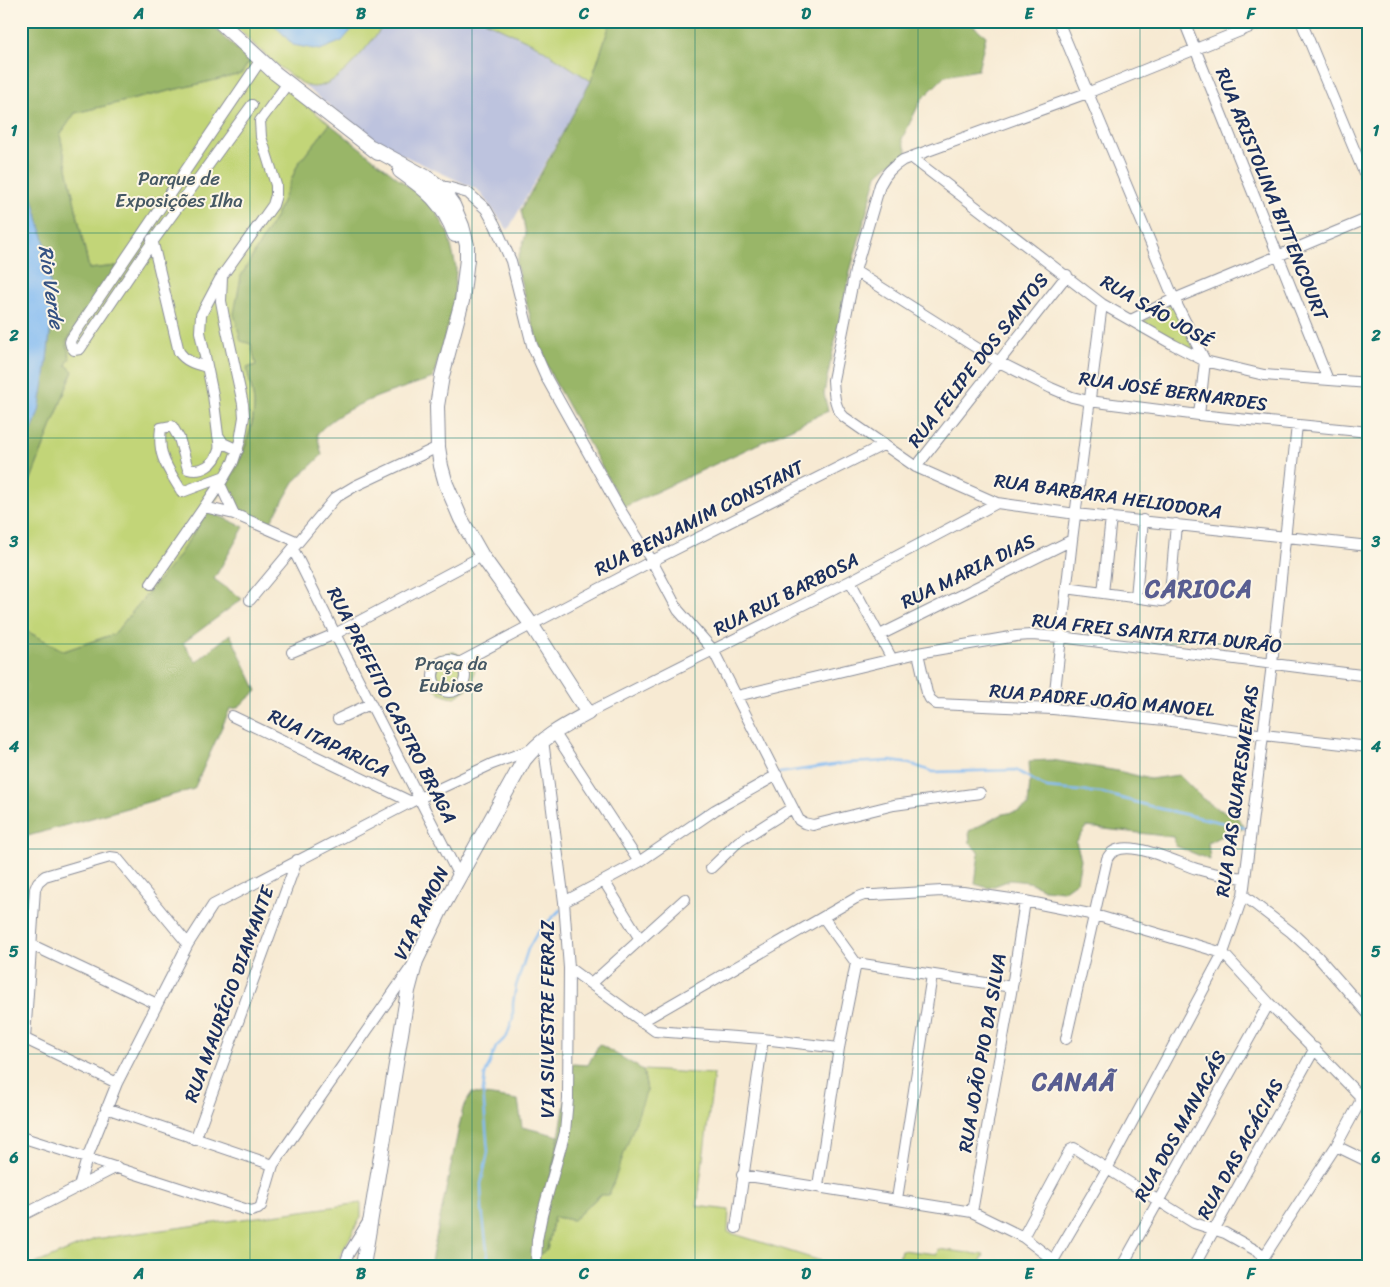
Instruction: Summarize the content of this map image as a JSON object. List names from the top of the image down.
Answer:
{
  "streets": {
    "main road": ["VIA RAMON"],
    "street": [
      "RUA ARISTOLINA BITTENCOURT",
      "RUA SÃO JOSÉ",
      "RUA FELIPE DOS SANTOS",
      "RUA JOSÉ BERNARDES",
      "RUA BARBARA HELIODORA",
      "RUA BENJAMIM CONSTANT",
      "RUA MARIA DIAS",
      "RUA RUI BARBOSA",
      "RUA FREI SANTA RITA DURÃO",
      "RUA PADRE JOÃO MANOEL",
      "RUA PREFEITO CASTRO BRAGA",
      "RUA ITAPARICA",
      "RUA DAS QUARESMEIRAS",
      "RUA MAURÍCIO DIAMANTE",
      "VIA SILVESTRE FERRAZ",
      "RUA JOÃO PIO DA SILVA",
      "RUA DOS MANACÁS",
      "RUA DAS ACÁCIAS"
    ]
  },
  "crossings": [
    ["RUA ARISTOLINA BITTENCOURT", "RUA SÃO JOSÉ"],
    ["RUA SÃO JOSÉ", "RUA FELIPE DOS SANTOS"],
    ["RUA FELIPE DOS SANTOS", "RUA JOSÉ BERNARDES"],
    ["RUA FELIPE DOS SANTOS", "RUA BARBARA HELIODORA"],
    ["RUA JOSÉ BERNARDES", "RUA BARBARA HELIODORA"],
    ["RUA JOSÉ BERNARDES", "RUA DAS QUARESMEIRAS"],
    ["RUA BARBARA HELIODORA", "RUA BENJAMIM CONSTANT"],
    ["RUA BARBARA HELIODORA", "RUA RUI BARBOSA"],
    ["RUA BARBARA HELIODORA", "RUA DAS QUARESMEIRAS"],
    ["RUA RUI BARBOSA", "VIA RAMON"],
    ["RUA FREI SANTA RITA DURÃO", "RUA PADRE JOÃO MANOEL"],
    ["RUA FREI SANTA RITA DURÃO", "RUA DAS QUARESMEIRAS"],
    ["RUA PADRE JOÃO MANOEL", "RUA DAS QUARESMEIRAS"],
    ["RUA PREFEITO CASTRO BRAGA", "RUA ITAPARICA"],
    ["RUA PREFEITO CASTRO BRAGA", "VIA RAMON"],
    ["VIA RAMON", "VIA SILVESTRE FERRAZ"]
  ],
  "districts": ["CARIOCA", "CANAÃ"],
  "water": ["Rio Verde"],
  "parks": ["Parque de Exposições Ilha", "Praça da Eubiose"],
  "grid": {
    "columns": [
      "A",
      "B",
      "C",
      "D",
      "E",
      "F"
    ],
    "rows": [
      "1",
      "2",
      "3",
      "4",
      "5",
      "6"
    ]
  }
}
